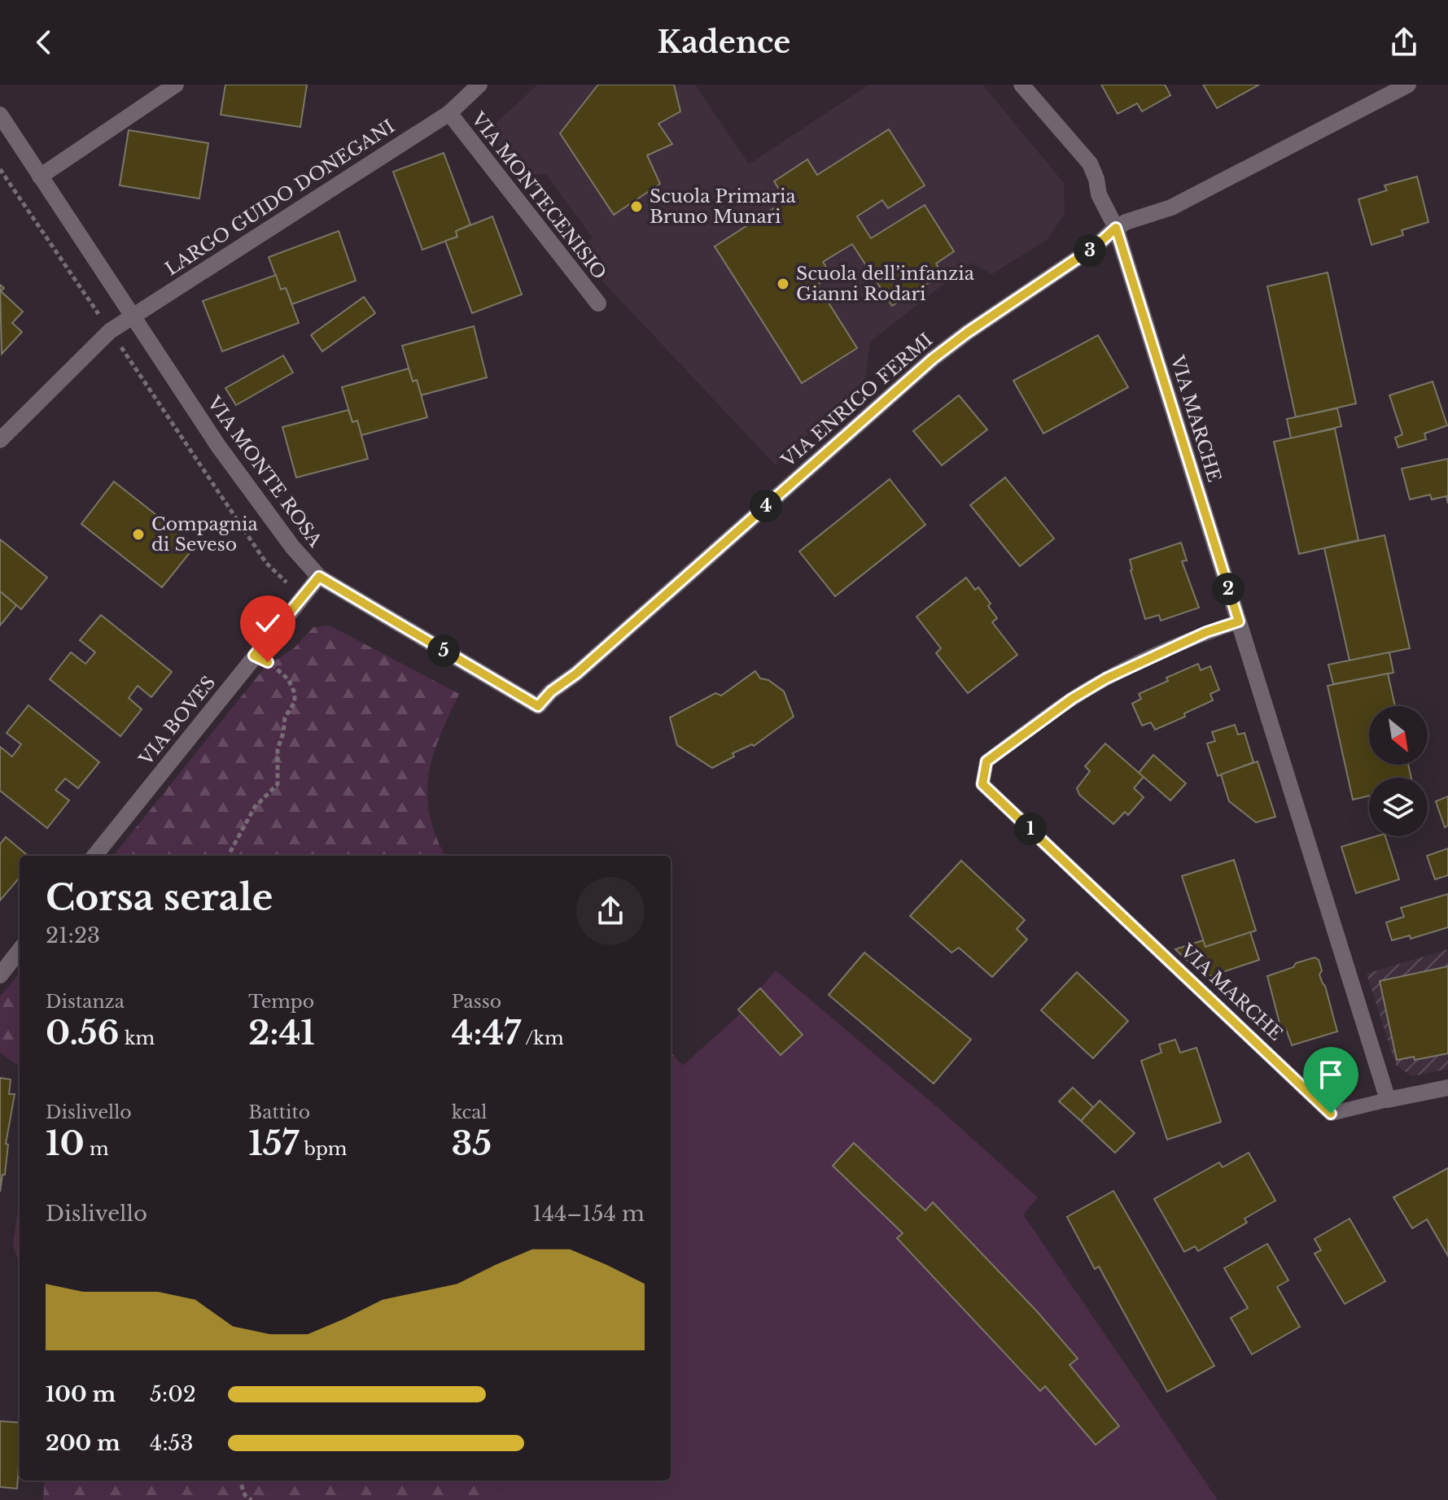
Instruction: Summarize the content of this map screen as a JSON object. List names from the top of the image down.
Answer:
{
  "streets": {
    "street": [
      "VIA MONTECENISIO",
      "LARGO GUIDO DONEGANI",
      "VIA ENRICO FERMI",
      "VIA MARCHE",
      "VIA MONTE ROSA",
      "VIA BOVES"
    ]
  },
  "crossings": [
    ["VIA MONTECENISIO", "LARGO GUIDO DONEGANI"],
    ["LARGO GUIDO DONEGANI", "VIA MONTE ROSA"],
    ["VIA ENRICO FERMI", "VIA MARCHE"],
    ["VIA ENRICO FERMI", "VIA MONTE ROSA"],
    ["VIA MONTE ROSA", "VIA BOVES"]
  ],
  "places": ["Scuola Primaria Bruno Munari", "Scuola dell’infanzia Gianni Rodari", "Compagnia di Seveso"],
  "north": "bottom right",
  "page": {
    "header": "Kadence",
    "pins": [
      "3",
      "4",
      "2",
      "5",
      "1"
    ],
    "heading": ["Corsa serale", "21:23"],
    "stats": [
      ["Distanza", "0.56 km"],
      ["Tempo", "2:41"],
      ["Passo", "4:47 /km"],
      ["Dislivello", "10 m"],
      ["Battito", "157 bpm"],
      ["kcal", "35"]
    ],
    "chart": ["Dislivello", "144–154 m"],
    "list": [
      {
        "name": "100 m",
        "note": "5:02"
      },
      {
        "name": "200 m",
        "note": "4:53"
      }
    ]
  }
}
